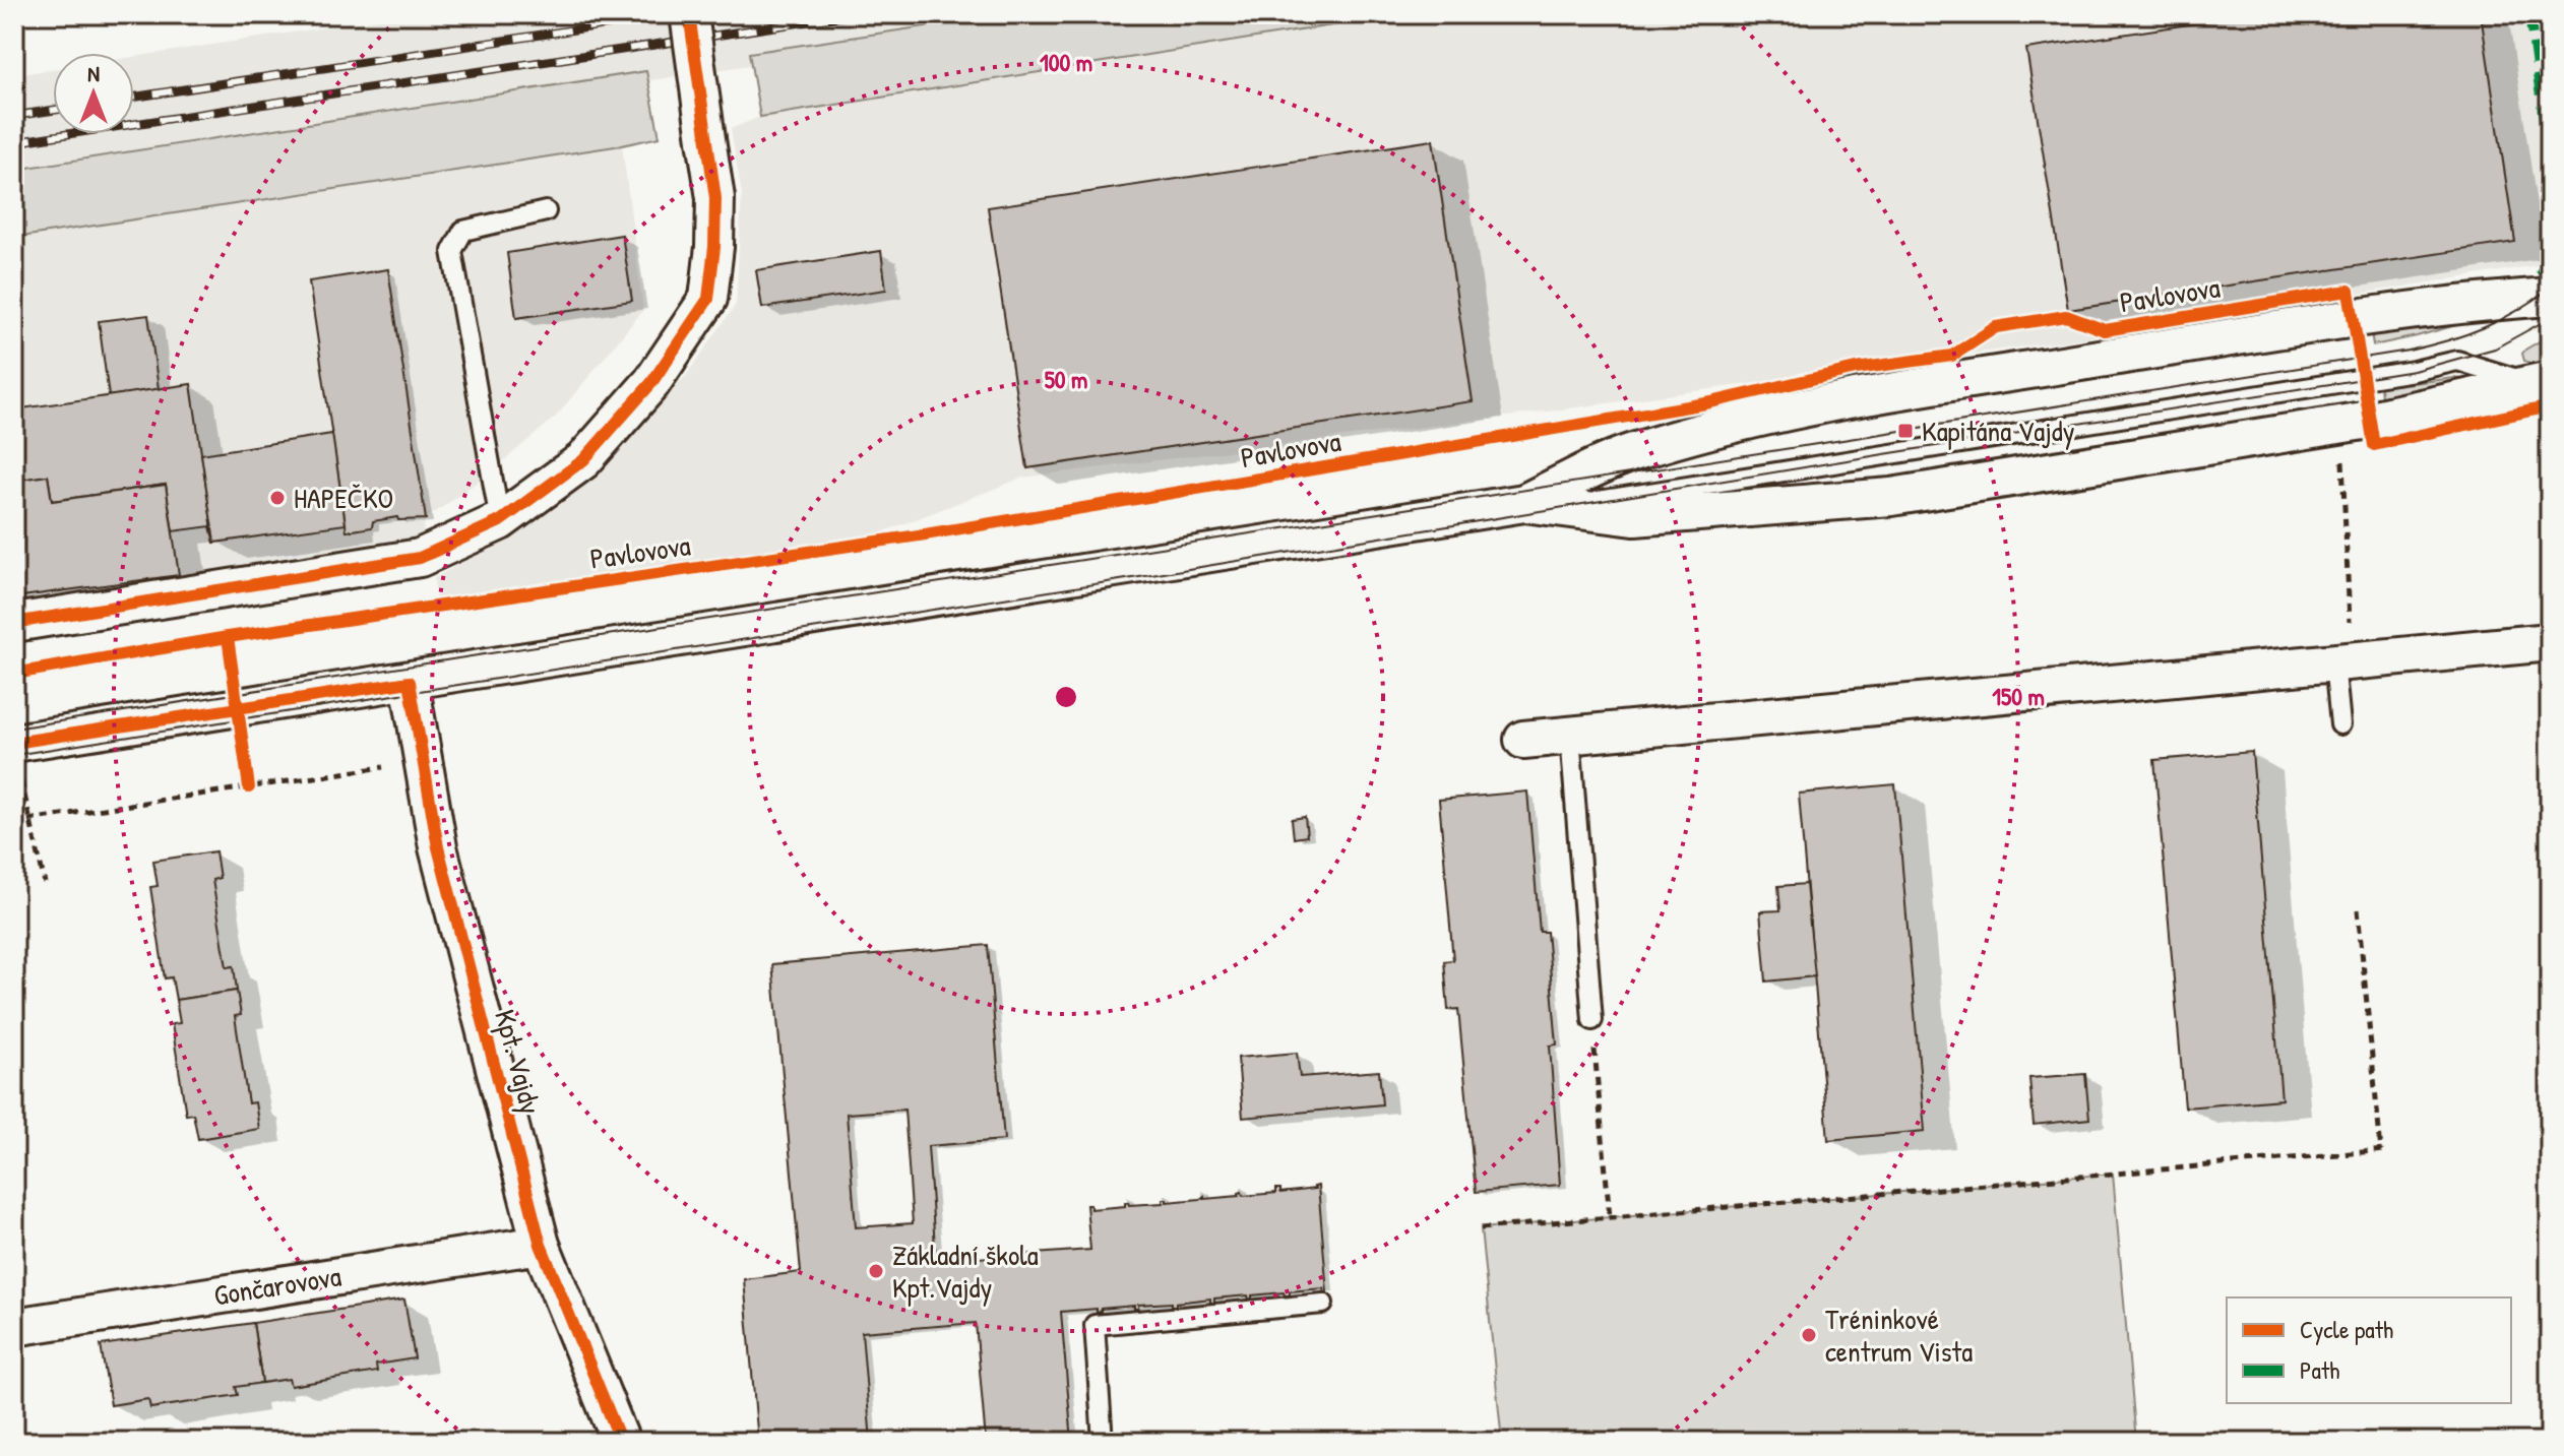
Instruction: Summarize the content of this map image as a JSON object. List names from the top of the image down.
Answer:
{
  "streets": {
    "street": ["Pavlovova", "Kpt. Vajdy", "Gončarovova"]
  },
  "crossings": [
    ["Pavlovova", "Kpt. Vajdy"],
    ["Kpt. Vajdy", "Gončarovova"]
  ],
  "places": {
    "transit": ["Kapitána Vajdy"],
    "other": ["HAPEČKO", "Základní škola Kpt.Vajdy", "Tréninkové centrum Vista"]
  },
  "legend": ["Cycle path", "Path"],
  "north": "top",
  "rings": ["100 m", "50 m", "150 m"]
}
